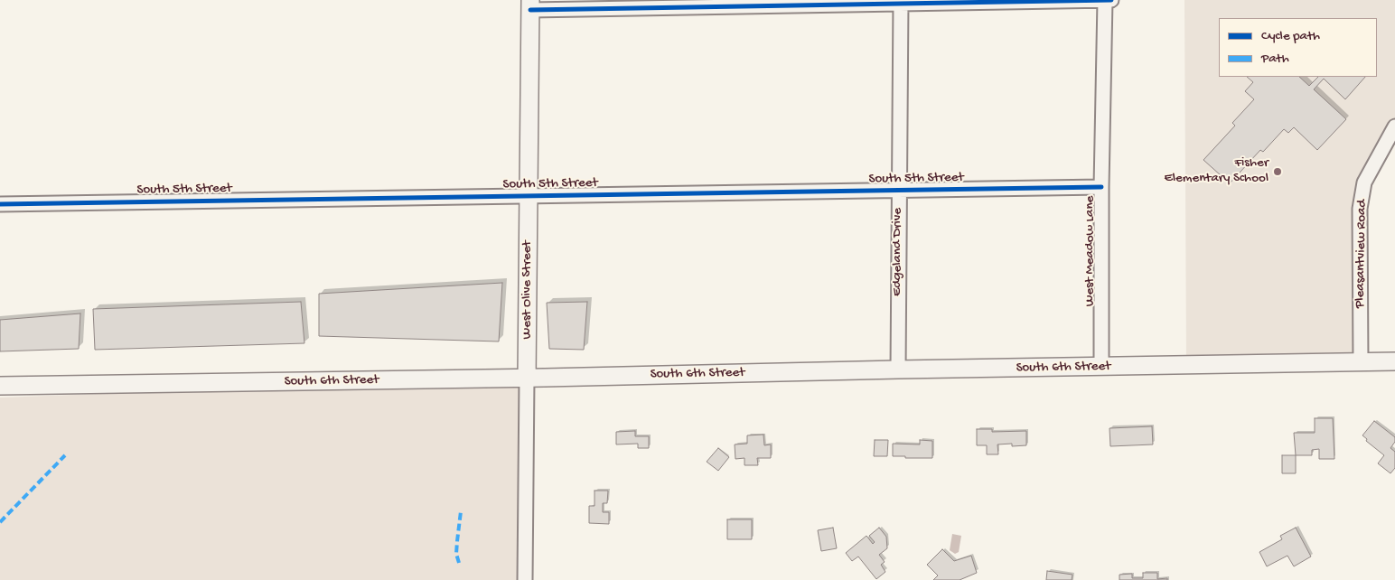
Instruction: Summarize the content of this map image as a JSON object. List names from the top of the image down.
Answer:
{
  "streets": {
    "main road": ["West Olive Street", "South 6th Street"],
    "street": [
      "South 5th Street",
      "West Meadow Lane",
      "Edgeland Drive",
      "Pleasantview Road"
    ]
  },
  "crossings": [
    ["South 5th Street", "West Meadow Lane"],
    ["South 5th Street", "Edgeland Drive"],
    ["South 5th Street", "West Olive Street"],
    ["West Meadow Lane", "South 6th Street"],
    ["Edgeland Drive", "South 6th Street"],
    ["Pleasantview Road", "South 6th Street"],
    ["West Olive Street", "South 6th Street"]
  ],
  "places": ["Fisher Elementary School"],
  "legend": ["Cycle path", "Path"]
}
